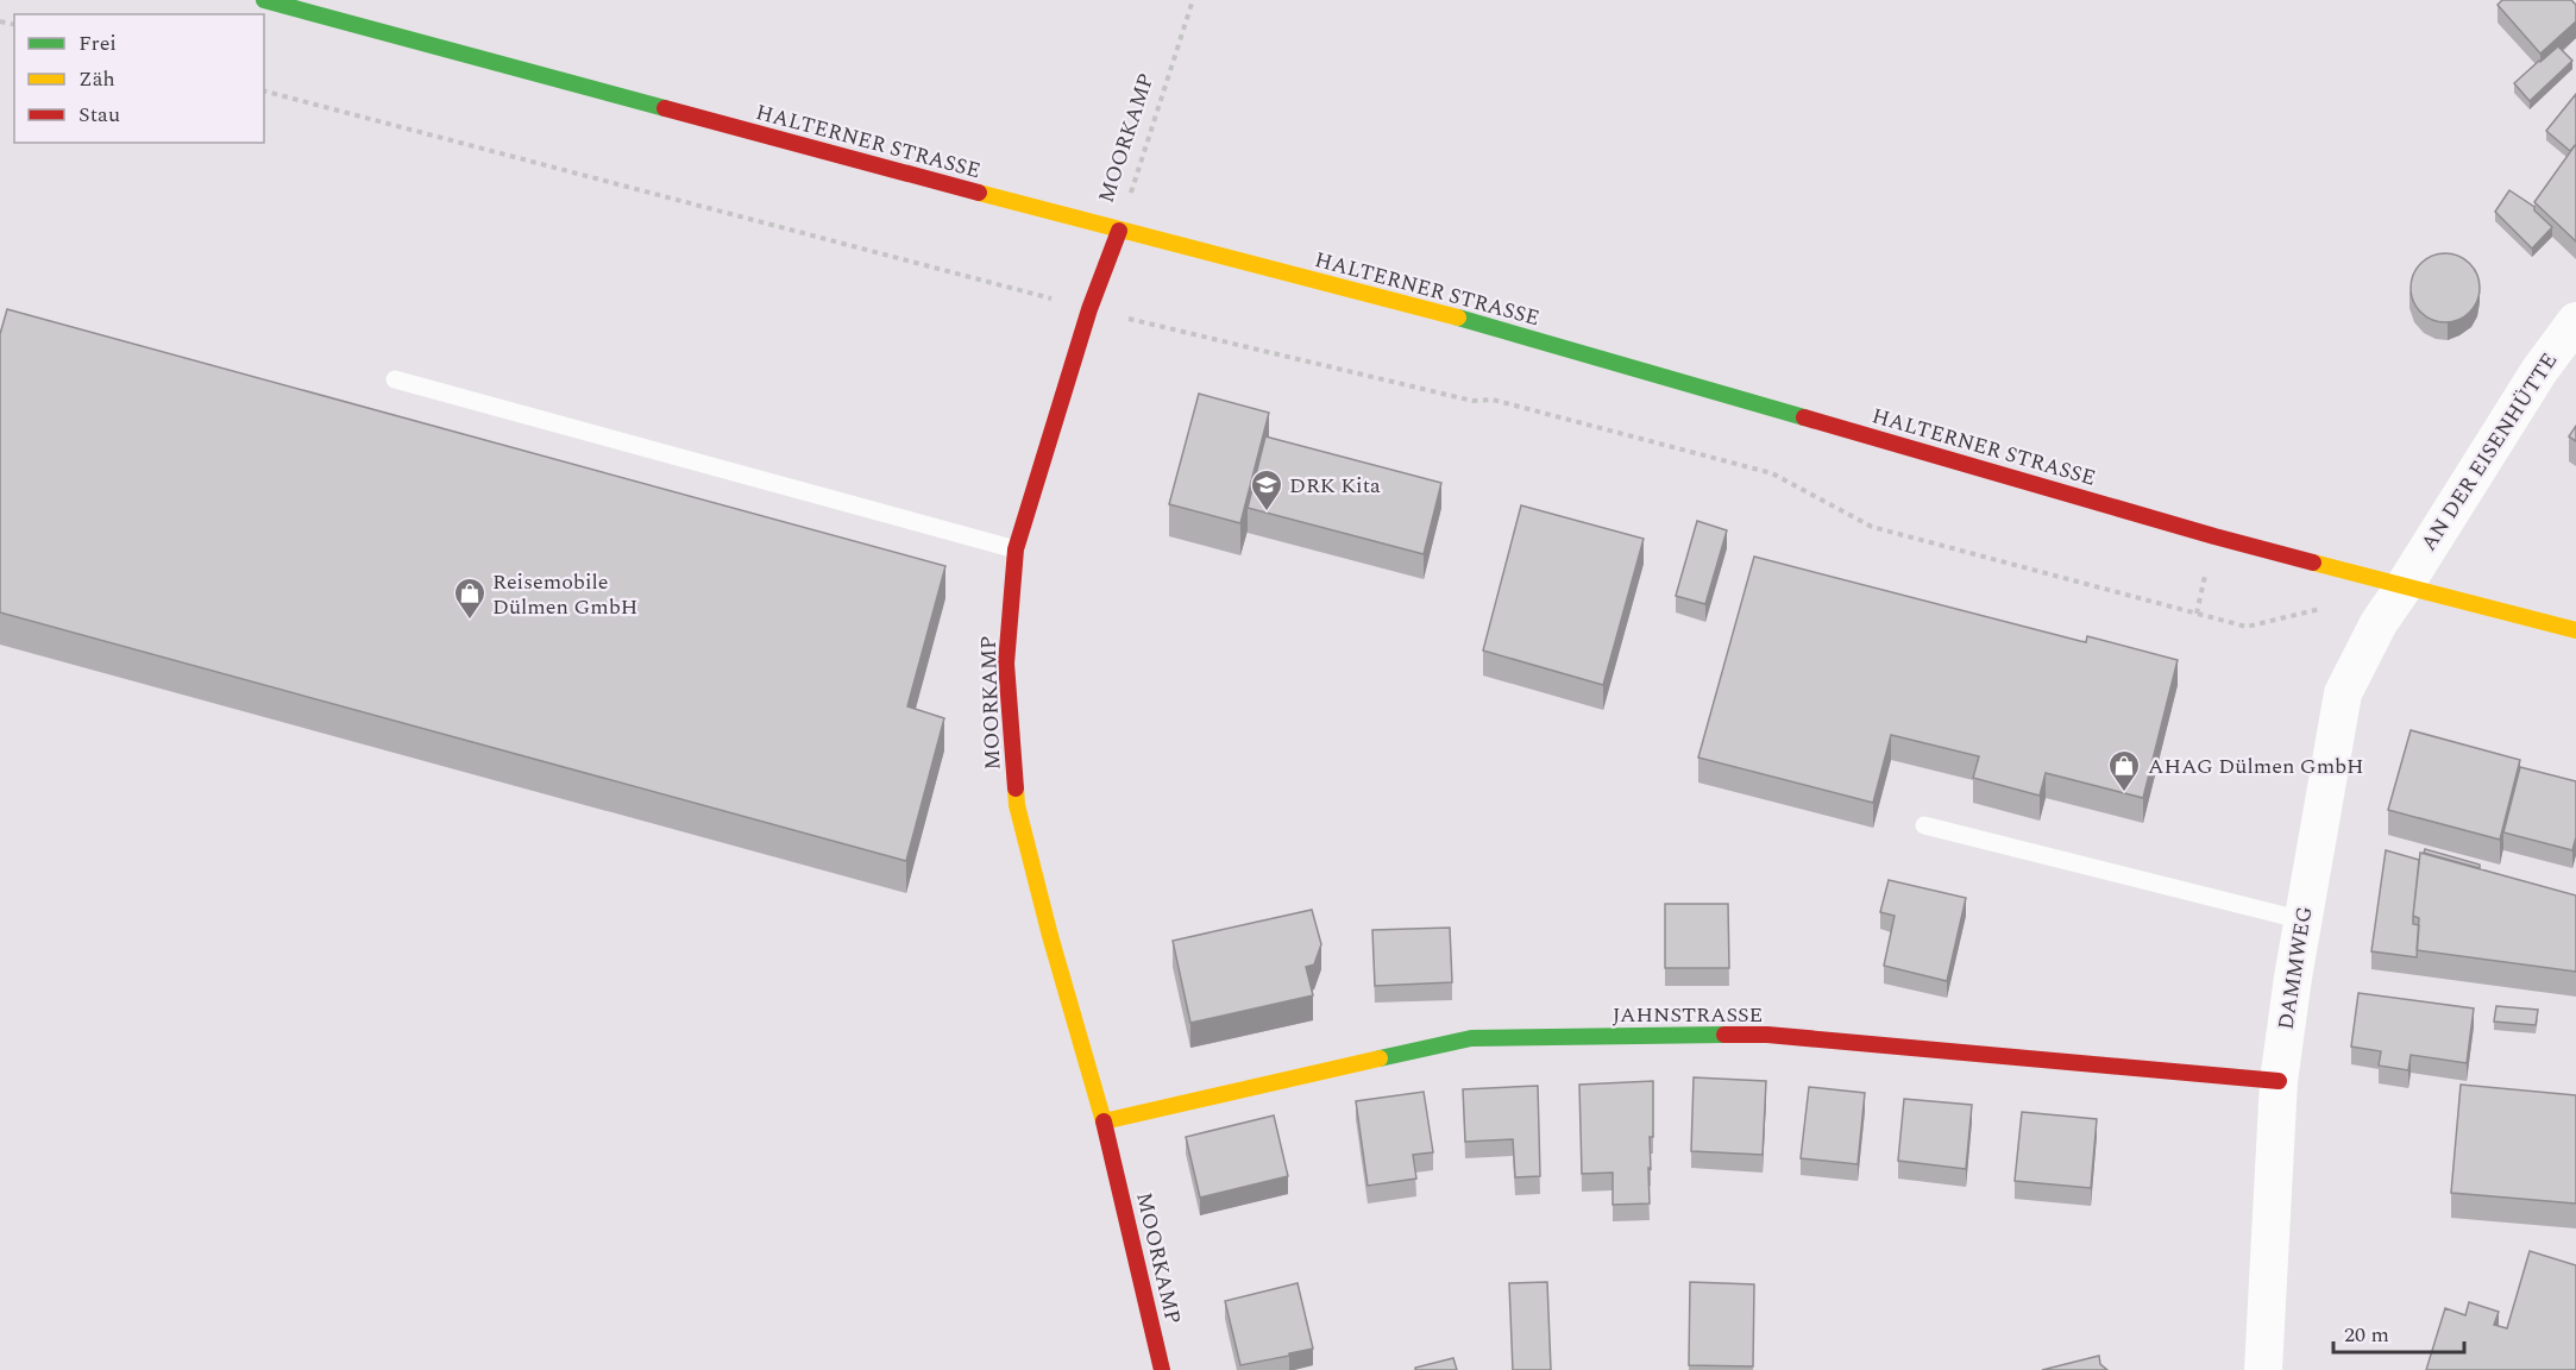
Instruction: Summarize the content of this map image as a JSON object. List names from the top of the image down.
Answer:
{
  "streets": {
    "main road": ["MOORKAMP", "HALTERNER STRASSE", "JAHNSTRASSE"],
    "street": ["AN DER EISENHÜTTE", "DAMMWEG"]
  },
  "crossings": [
    ["MOORKAMP", "HALTERNER STRASSE"],
    ["MOORKAMP", "JAHNSTRASSE"],
    ["HALTERNER STRASSE", "AN DER EISENHÜTTE"],
    ["HALTERNER STRASSE", "DAMMWEG"],
    ["AN DER EISENHÜTTE", "DAMMWEG"],
    ["DAMMWEG", "JAHNSTRASSE"]
  ],
  "places": {
    "school or university": ["DRK Kita"],
    "shop": ["Reisemobile Dülmen GmbH", "AHAG Dülmen GmbH"]
  },
  "legend": ["Frei", "Zäh", "Stau"],
  "scale_bar": "20 m"
}
